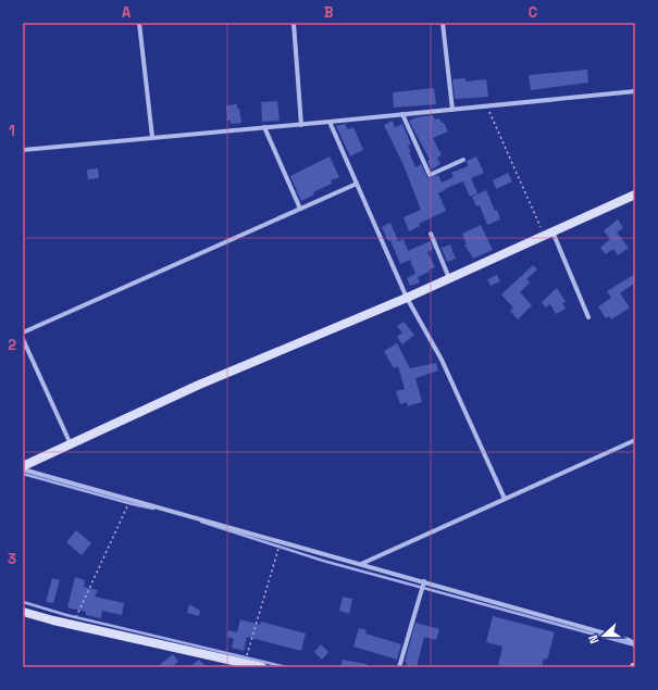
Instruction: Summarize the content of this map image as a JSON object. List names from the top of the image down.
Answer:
{
  "north": "left",
  "grid": {
    "columns": ["A", "B", "C"],
    "rows": ["1", "2", "3"]
  }
}
